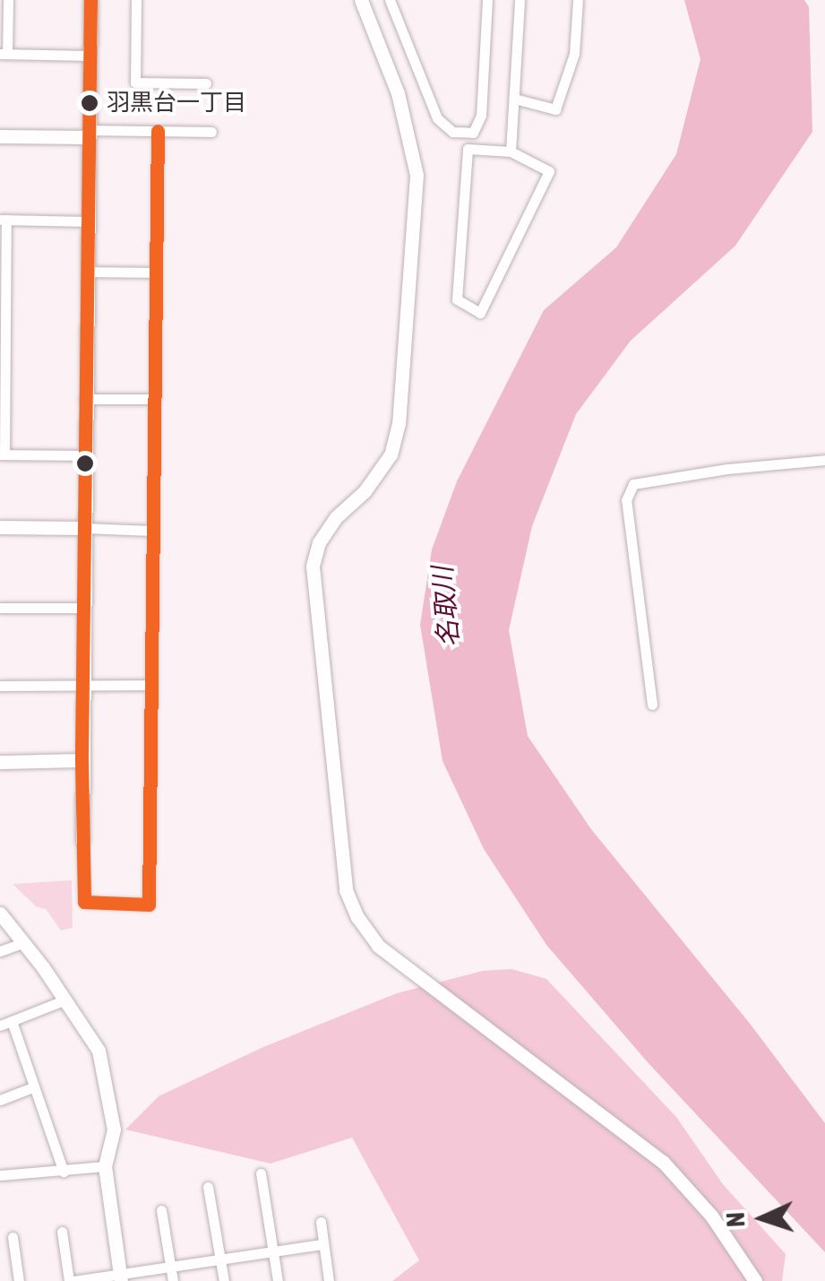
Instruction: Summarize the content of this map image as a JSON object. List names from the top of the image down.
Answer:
{
  "water": ["名取川"],
  "places": ["羽黒台一丁目"],
  "north": "left"
}
